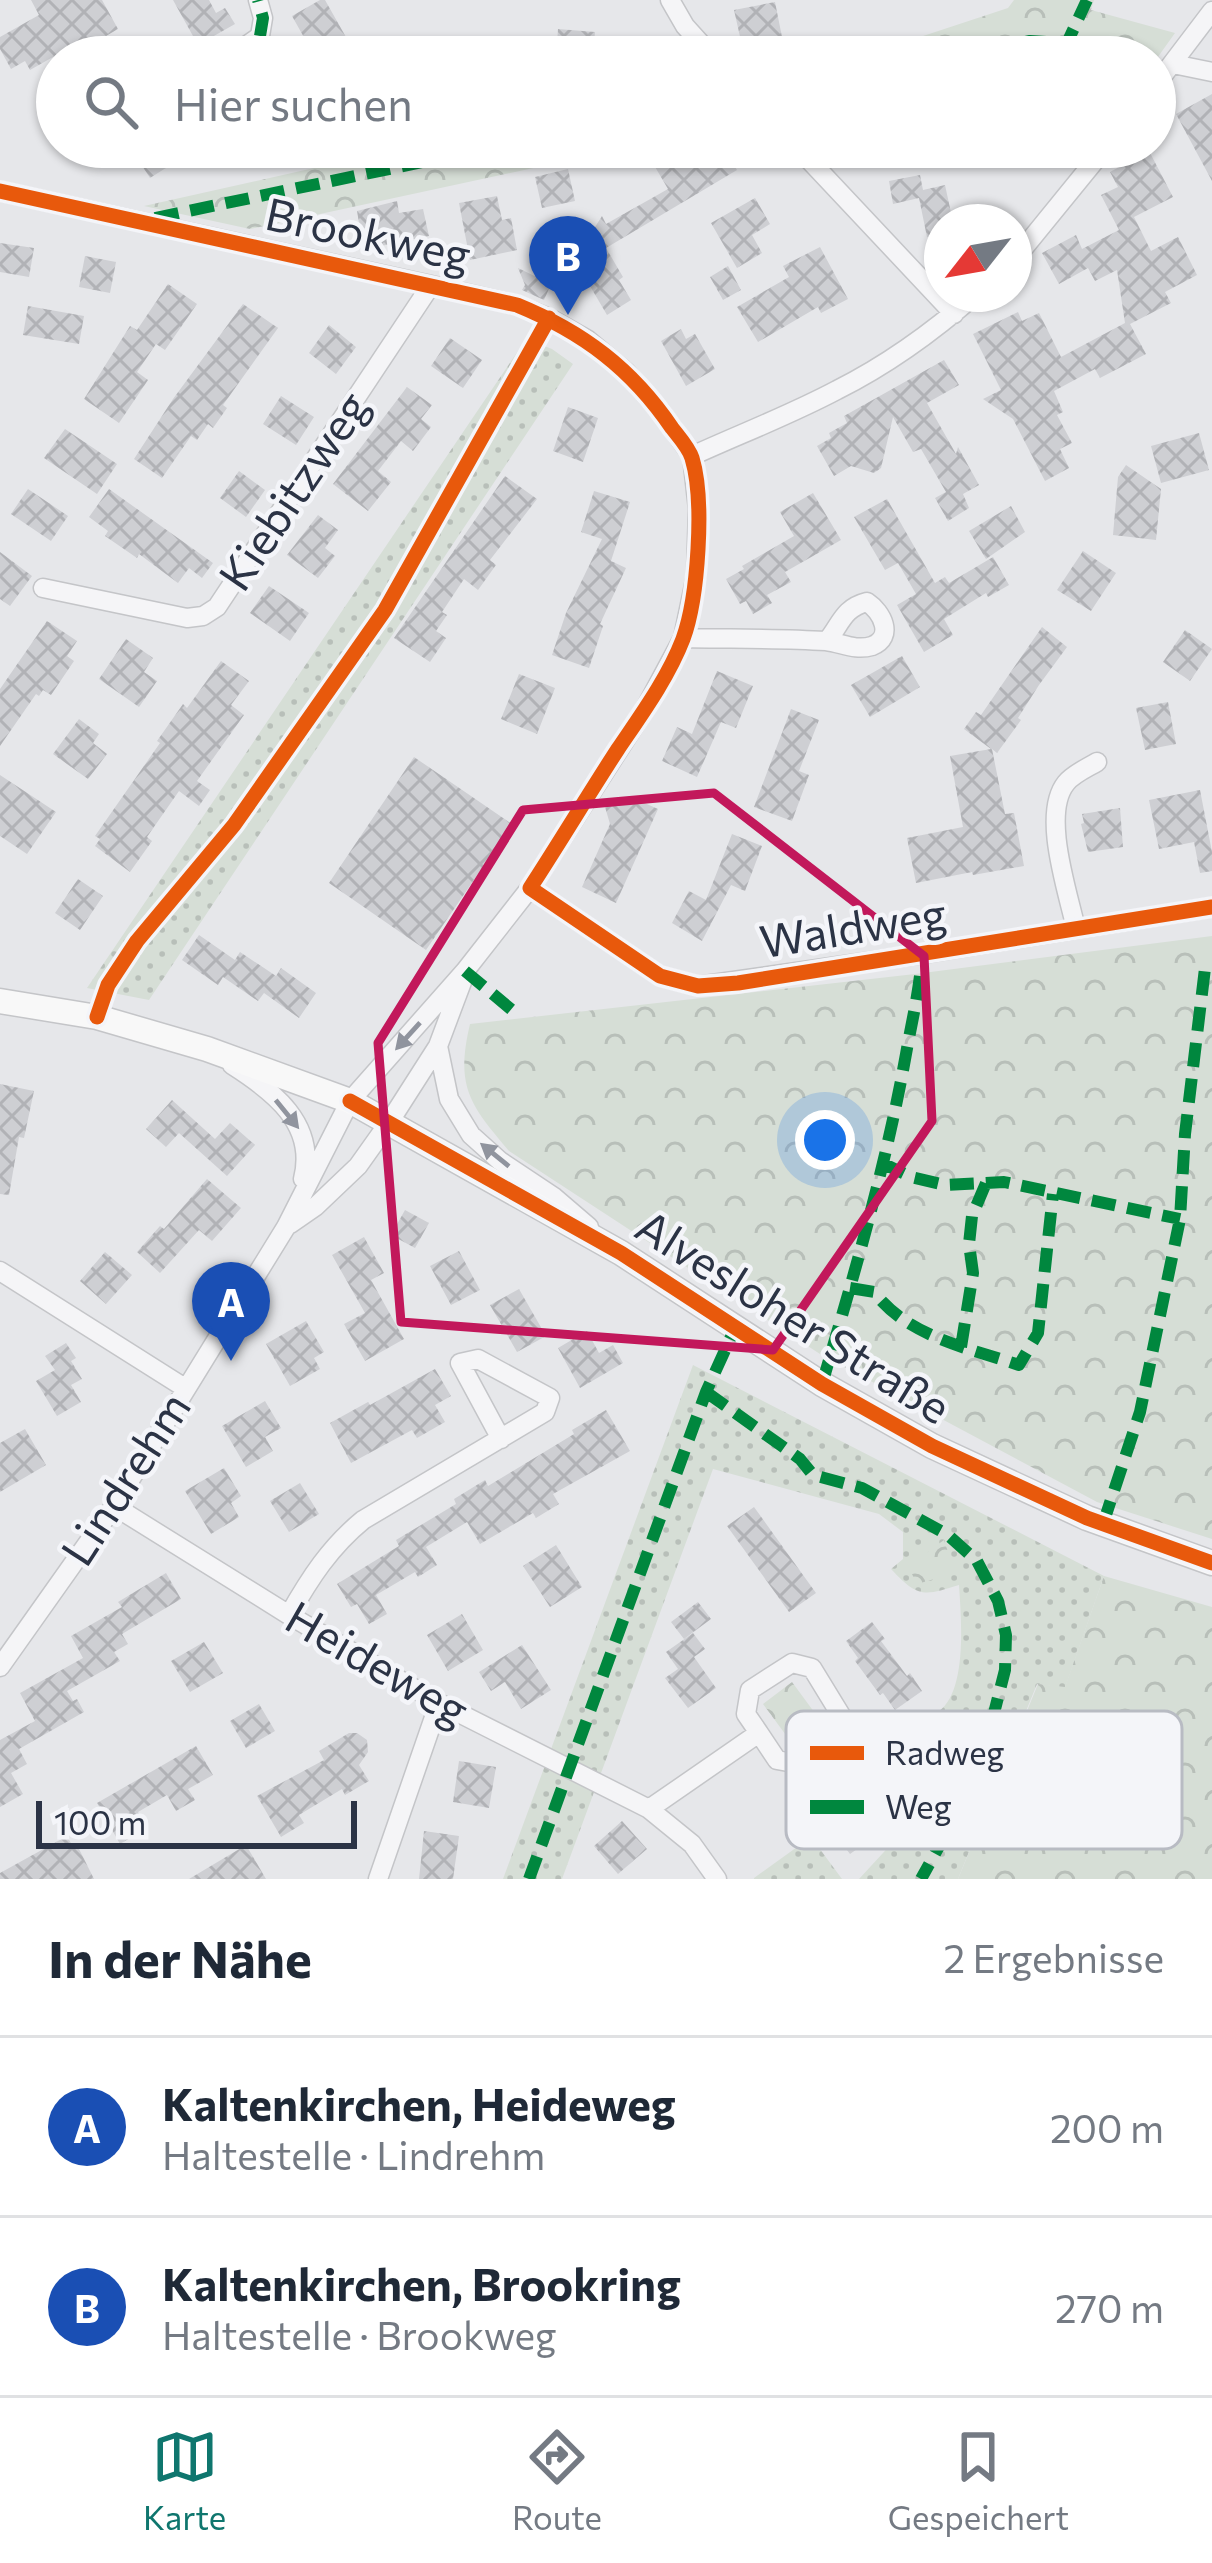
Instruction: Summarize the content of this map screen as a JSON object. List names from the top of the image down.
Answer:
{
  "streets": {
    "street": [
      "Brookweg",
      "Kiebitzweg",
      "Waldweg",
      "Alvesloher Straße",
      "Lindrehm",
      "Heideweg"
    ]
  },
  "crossings": [
    ["Brookweg", "Kiebitzweg"],
    ["Alvesloher Straße", "Lindrehm"],
    ["Lindrehm", "Heideweg"]
  ],
  "legend": ["Radweg", "Weg"],
  "scale_bar": "100 m",
  "north": "bottom left",
  "page": {
    "search": "Hier suchen",
    "pins": ["B", "A"],
    "scale": "100 m",
    "heading": ["In der Nähe", "2 Ergebnisse"],
    "list": [
      {
        "mark": "A",
        "name": "Kaltenkirchen, Heideweg",
        "note": "Haltestelle · Lindrehm",
        "value": "200 m"
      },
      {
        "mark": "B",
        "name": "Kaltenkirchen, Brookring",
        "note": "Haltestelle · Brookweg",
        "value": "270 m"
      }
    ],
    "nav": ["Karte", "Route", "Gespeichert"]
  }
}
